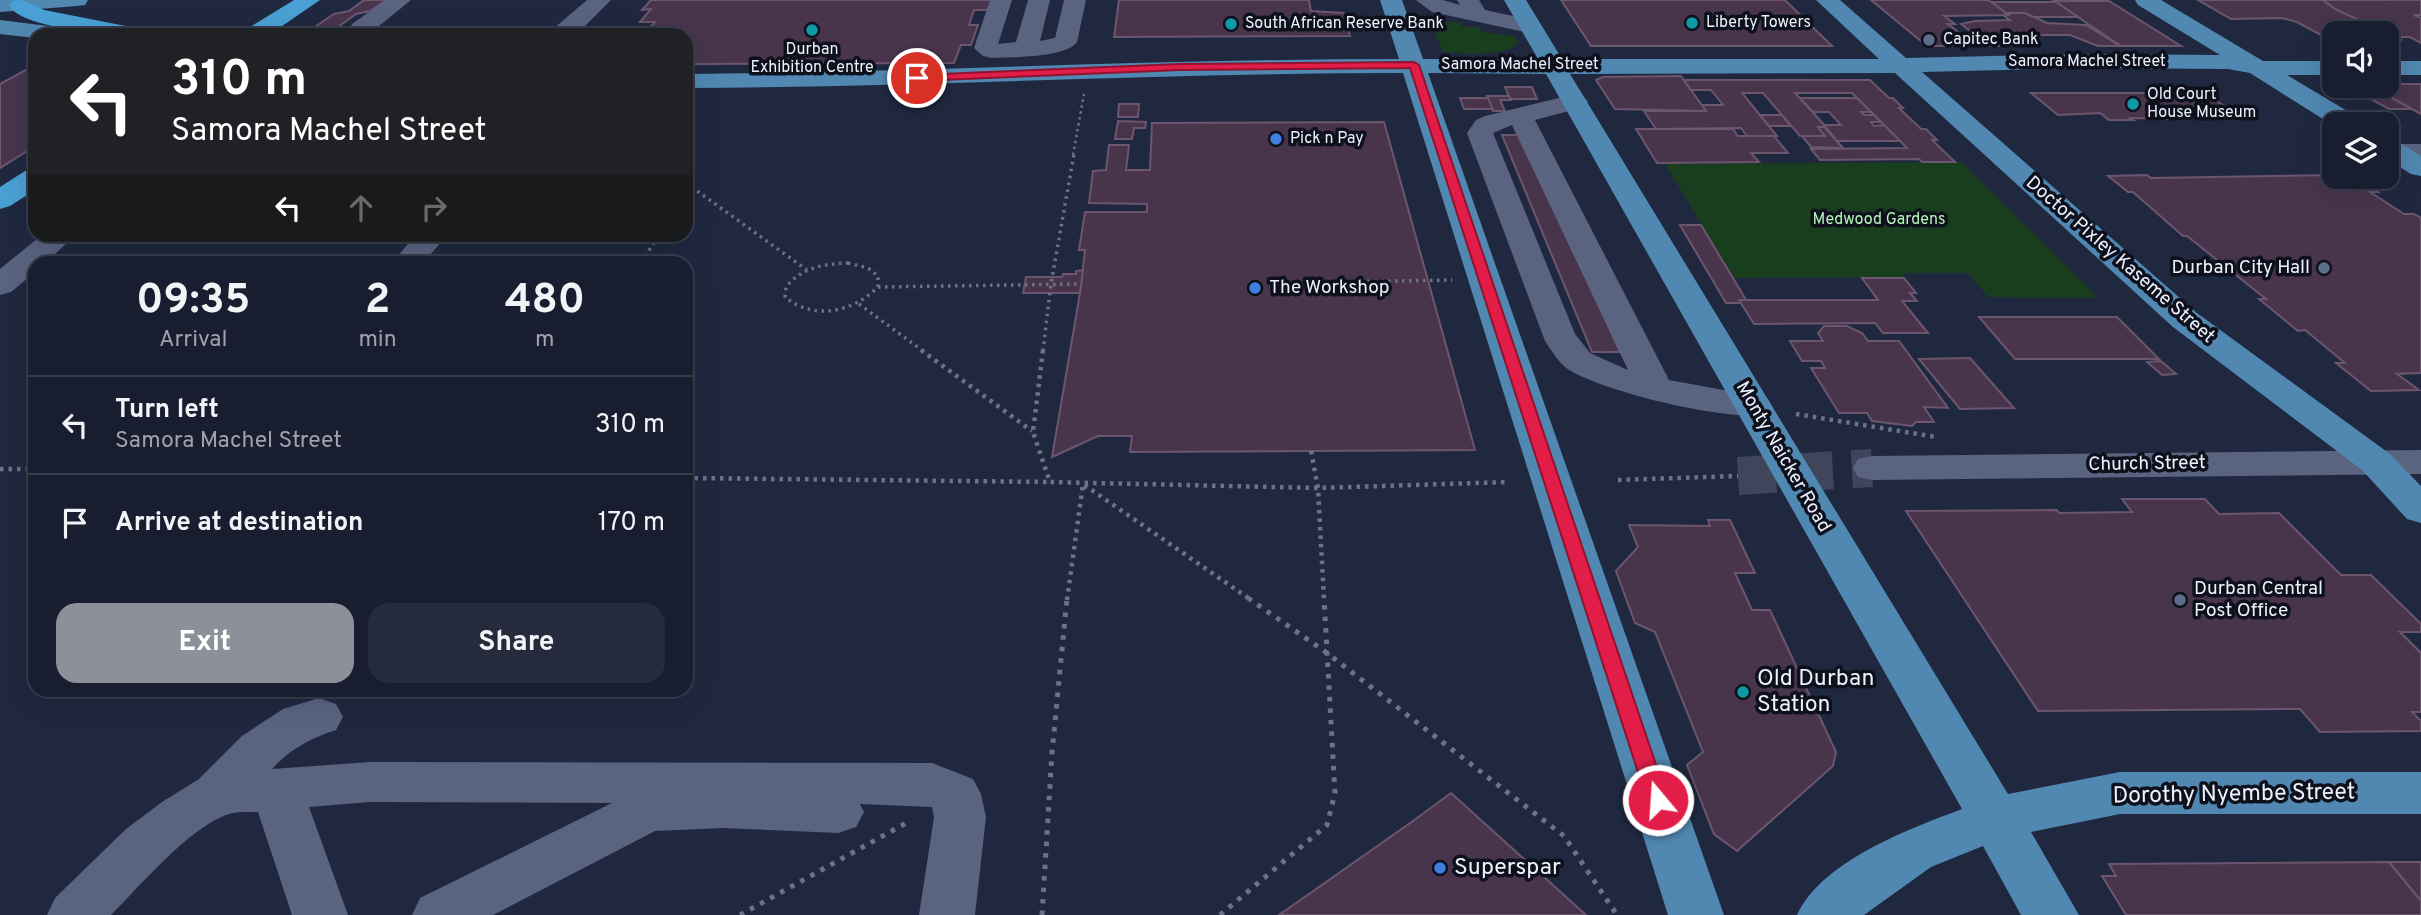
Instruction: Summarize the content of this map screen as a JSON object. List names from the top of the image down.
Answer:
{
  "streets": {
    "main road": [
      "Samora Machel Street",
      "Doctor Pixley Kaseme Street",
      "Monty Naicker Road",
      "Dorothy Nyembe Street"
    ],
    "street": ["Church Street"]
  },
  "crossings": [
    ["Samora Machel Street", "Doctor Pixley Kaseme Street"],
    ["Samora Machel Street", "Monty Naicker Road"],
    ["Doctor Pixley Kaseme Street", "Church Street"],
    ["Monty Naicker Road", "Dorothy Nyembe Street"]
  ],
  "parks": ["Medwood Gardens"],
  "places": [
    "Liberty Towers",
    "South African Reserve Bank",
    "Durban Exhibition Centre",
    "Capitec Bank",
    "Old Court House Museum",
    "Pick n Pay",
    "Durban City Hall",
    "The Workshop",
    "Durban Central Post Office",
    "Old Durban Station",
    "Superspar"
  ],
  "page": {
    "turn": ["310 m", "Samora Machel Street"],
    "eta": [
      "09:35",
      "Arrival",
      "2",
      "min",
      "480",
      "m"
    ],
    "list": [
      {
        "name": "Turn left",
        "note": "Samora Machel Street",
        "value": "310 m"
      },
      {
        "name": "Arrive at destination",
        "value": "170 m"
      }
    ],
    "buttons": ["Exit", "Share"]
  }
}
